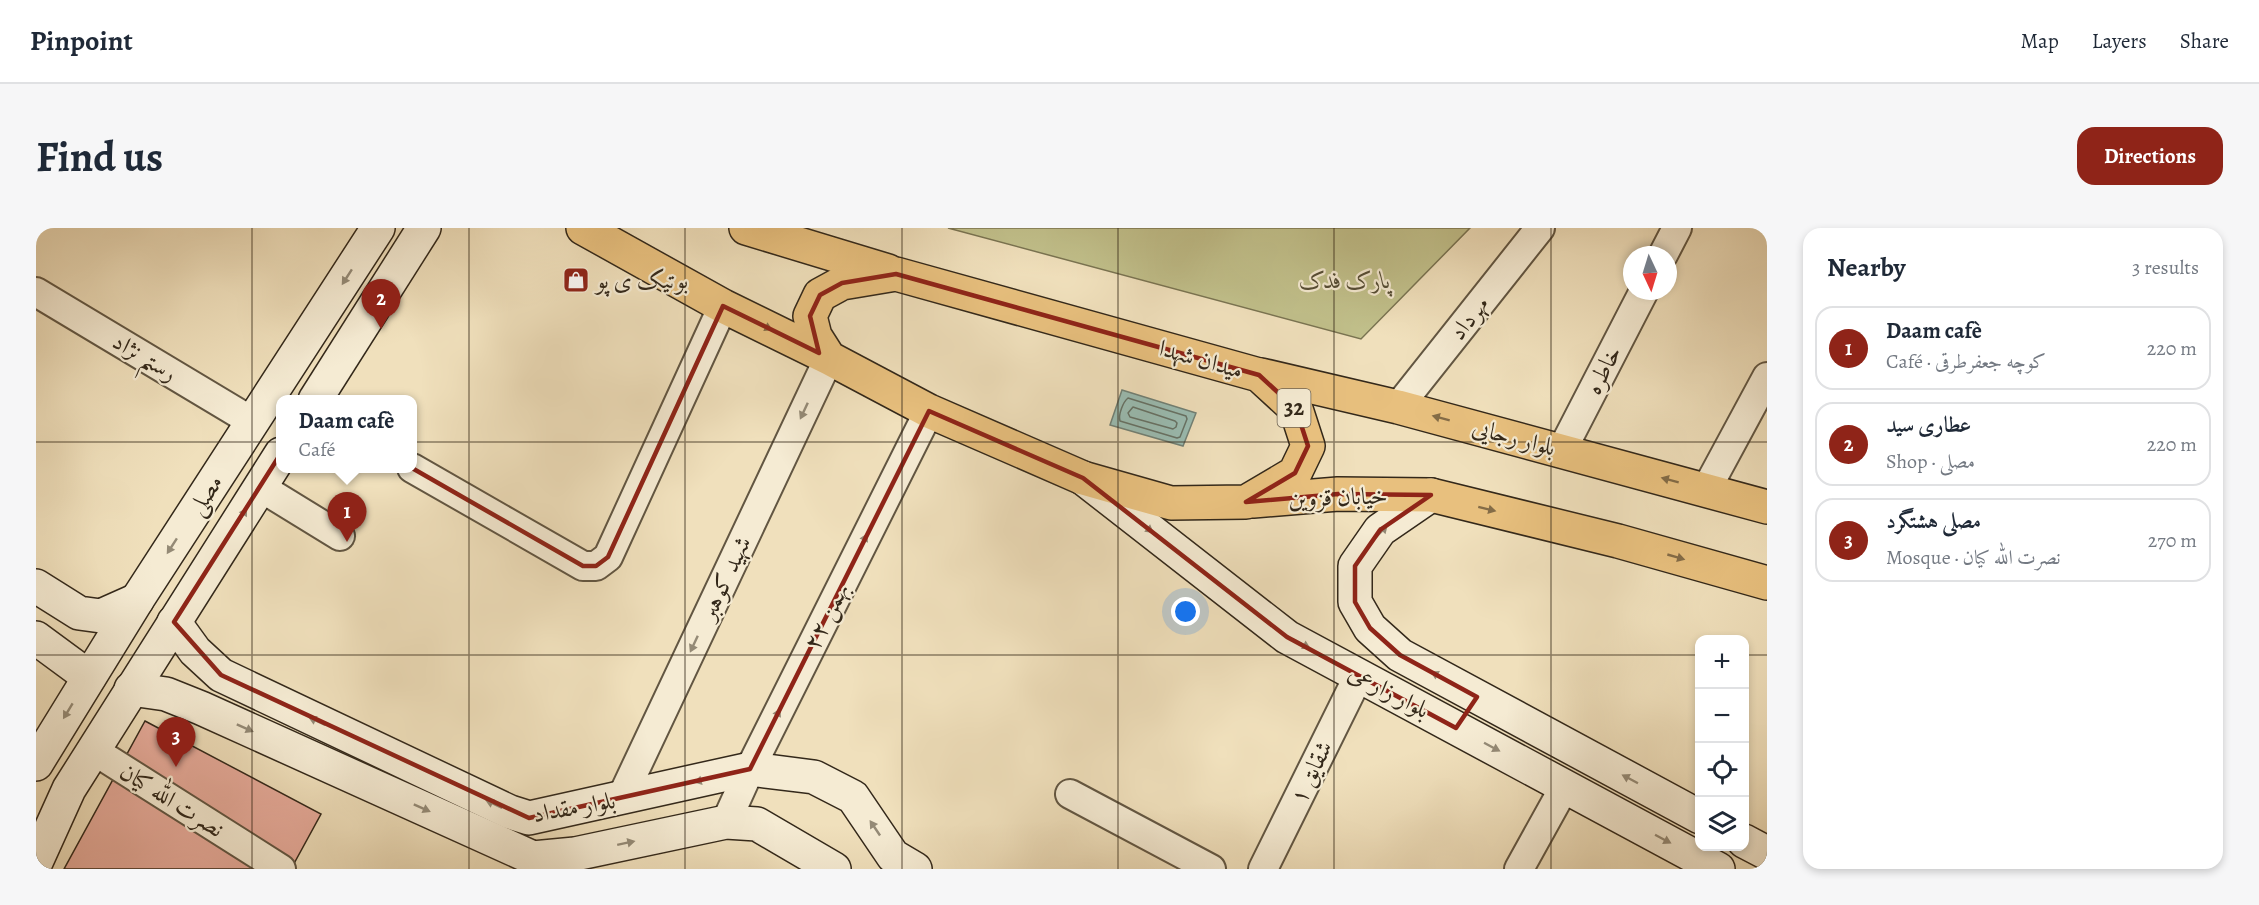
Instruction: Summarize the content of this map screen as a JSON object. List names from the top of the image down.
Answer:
{
  "streets": {
    "highway": [
      "میدان شهدا",
      "32",
      "بلوار رجایی",
      "خیابان قزوین"
    ],
    "street": [
      "مهرداد",
      "رستم نژاد",
      "خاطره",
      "مصلی",
      "شهید کوهبر",
      "۲۲ بهمن",
      "بلوار زارعی",
      "شقایق ۱",
      "نصرت الله کیان",
      "بلوار مقداد"
    ]
  },
  "crossings": [
    ["مهرداد", "بلوار رجایی"],
    ["رستم نژاد", "مصلی"],
    ["میدان شهدا", "32"],
    ["میدان شهدا", "بلوار رجایی"],
    ["میدان شهدا", "خیابان قزوین"],
    ["میدان شهدا", "شهید کوهبر"],
    ["میدان شهدا", "۲۲ بهمن"],
    ["میدان شهدا", "بلوار زارعی"],
    ["خاطره", "بلوار رجایی"],
    ["32", "خیابان قزوین"],
    ["32", "شهید کوهبر"],
    ["32", "بلوار زارعی"],
    ["مصلی", "نصرت الله کیان"],
    ["مصلی", "بلوار مقداد"],
    ["خیابان قزوین", "بلوار زارعی"],
    ["شهید کوهبر", "بلوار مقداد"],
    ["۲۲ بهمن", "بلوار مقداد"],
    ["بلوار زارعی", "شقایق ۱"]
  ],
  "one_way": ["شهید کوهبر", "۲۲ بهمن"],
  "parks": ["پارک فدک"],
  "places": {
    "shop": ["بوتیک ی پو"]
  },
  "north": "bottom",
  "page": {
    "header": "Pinpoint",
    "nav": ["Map", "Layers", "Share"],
    "buttons": "Directions",
    "title": "Find us",
    "heading": ["Nearby", "3 results"],
    "pins": ["2", "1", "3"],
    "list": [
      {
        "mark": "1",
        "name": "Daam cafè",
        "note": "Café · کوچه جعفرطرقی",
        "value": "220 m"
      },
      {
        "mark": "2",
        "name": "عطاری سید",
        "note": "Shop · مصلی",
        "value": "220 m"
      },
      {
        "mark": "3",
        "name": "مصلی هشتگرد",
        "note": "Mosque · نصرت الله کیان",
        "value": "270 m"
      }
    ],
    "popup": ["Daam cafè", "Café"],
    "map_buttons": ["+", "−"]
  }
}
